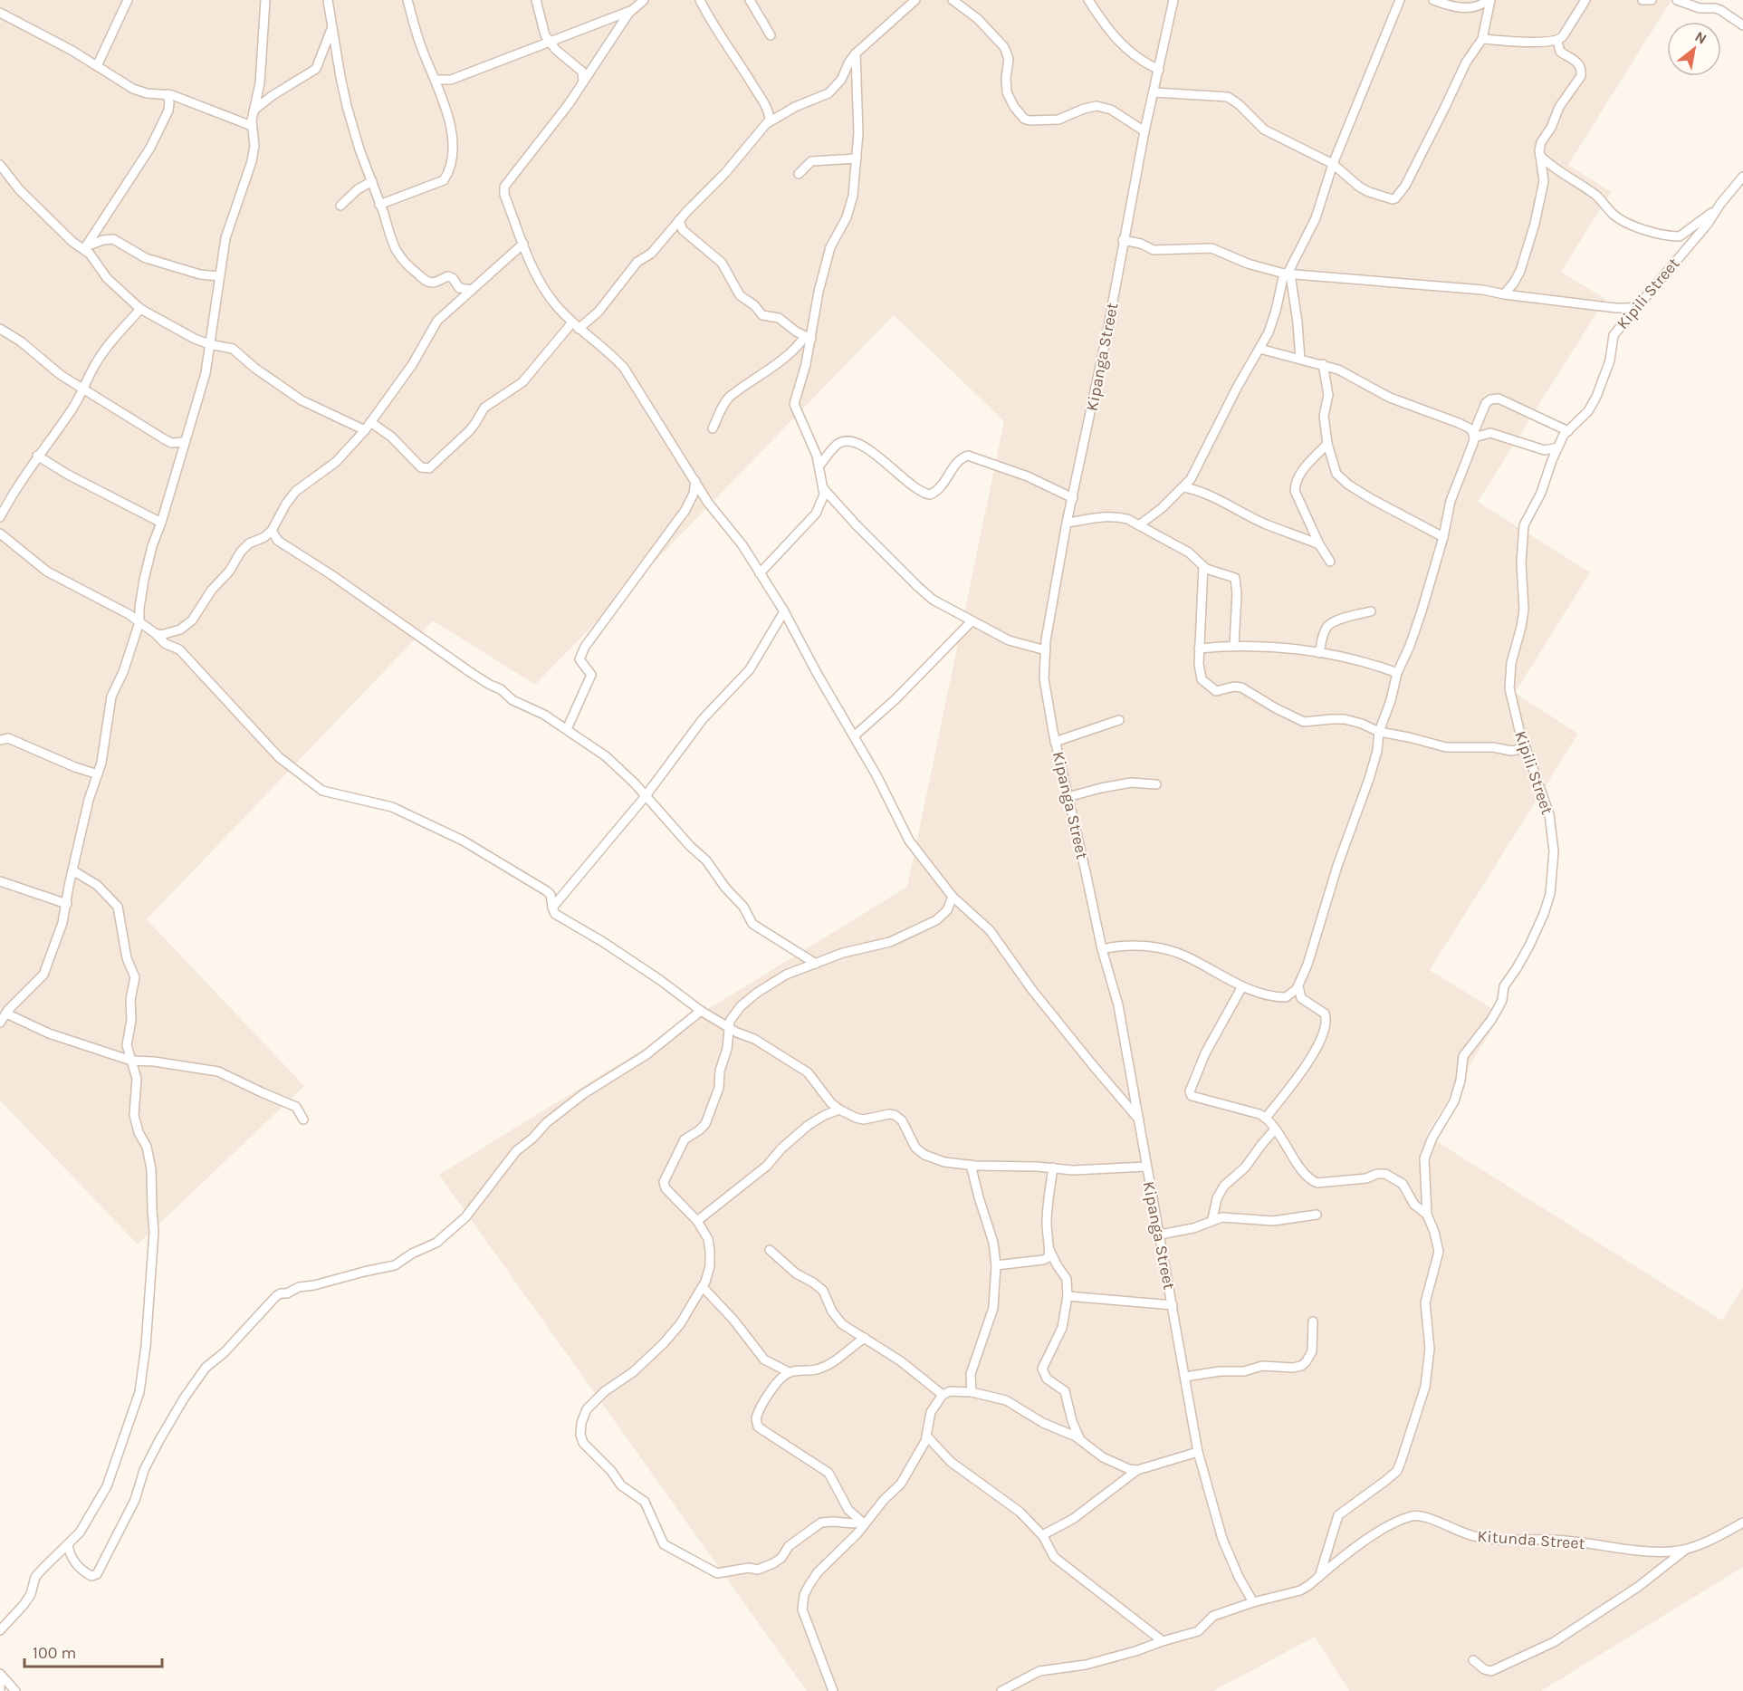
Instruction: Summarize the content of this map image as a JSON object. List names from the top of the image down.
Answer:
{
  "streets": {
    "street": ["Kipili Street", "Kipanga Street", "Kitunda Street"]
  },
  "crossings": [
    ["Kipili Street", "Kitunda Street"],
    ["Kipanga Street", "Kitunda Street"]
  ],
  "scale_bar": "100 m",
  "north": "top right"
}
